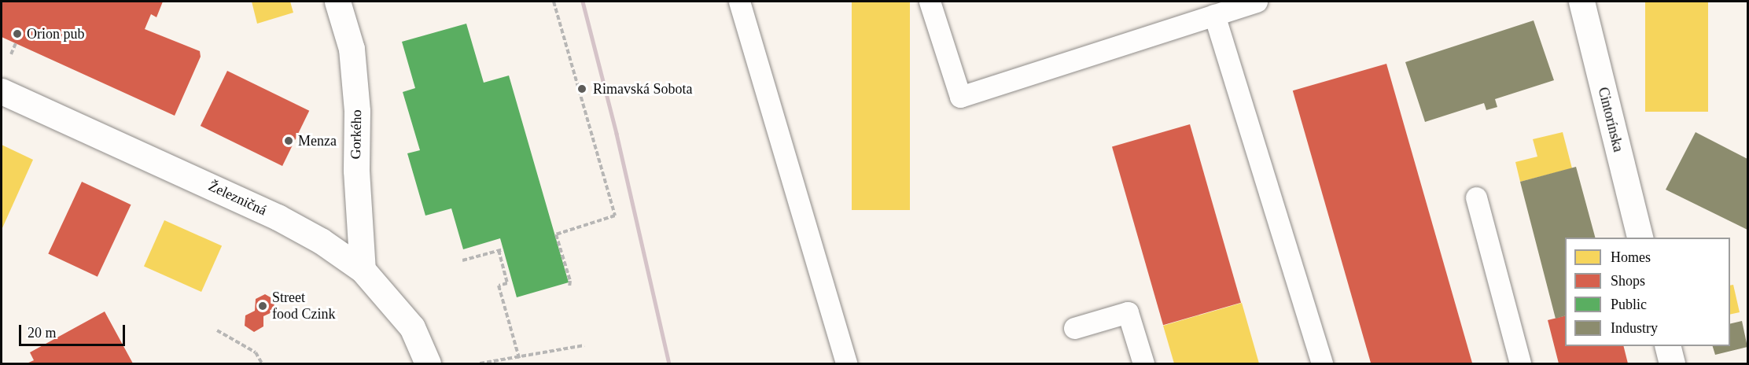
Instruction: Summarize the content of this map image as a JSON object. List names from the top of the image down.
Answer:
{
  "streets": {
    "street": ["Cintorínska", "Gorkého", "Železničná"]
  },
  "crossings": [
    ["Gorkého", "Železničná"]
  ],
  "places": [
    "Orion pub",
    "Rimavská Sobota",
    "Menza",
    "Street food Czink"
  ],
  "legend": [
    "Homes",
    "Shops",
    "Public",
    "Industry"
  ],
  "scale_bar": "20 m"
}
